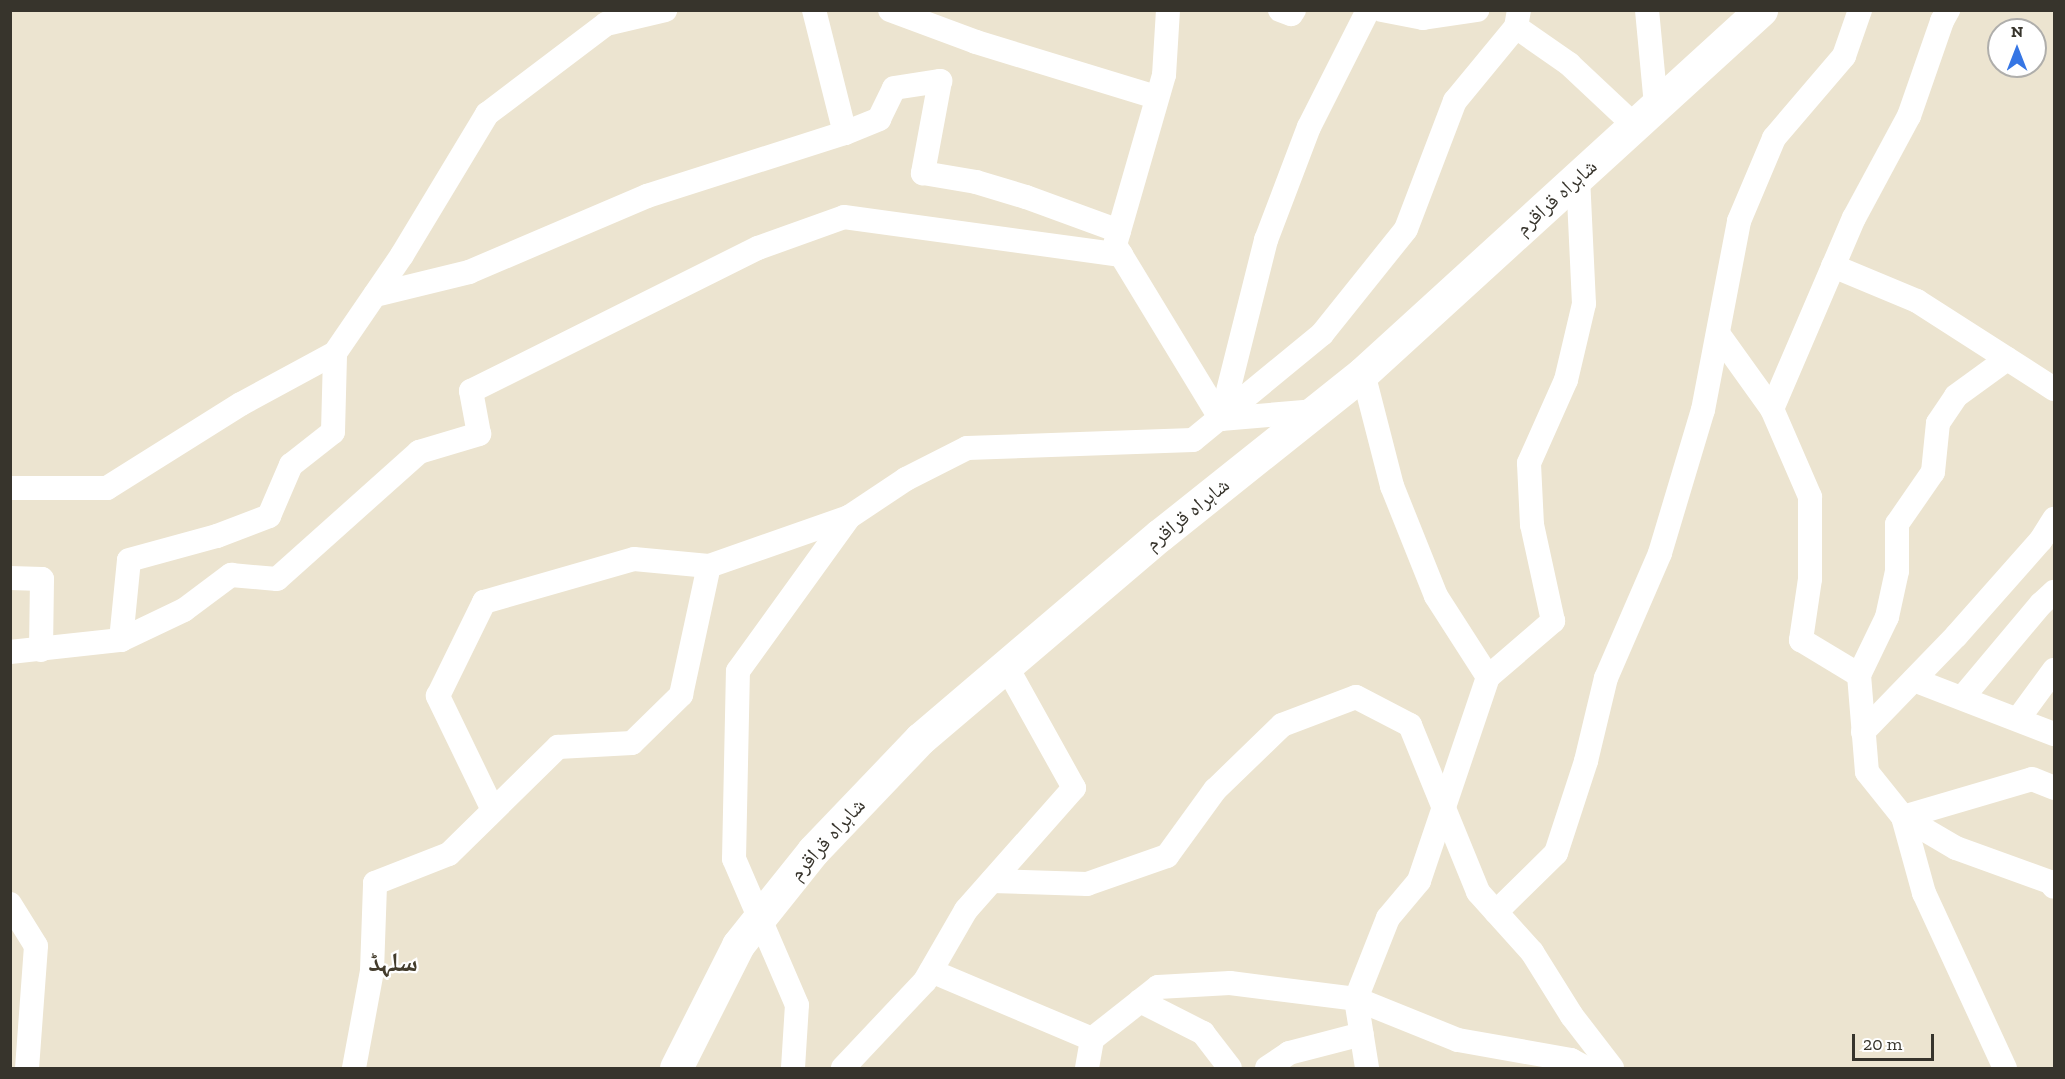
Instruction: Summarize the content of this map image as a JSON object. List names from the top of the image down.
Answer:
{
  "streets": {
    "highway": ["شاہراہ قراقرم"]
  },
  "districts": ["سلہڈ"],
  "scale_bar": "20 m",
  "north": "top"
}
